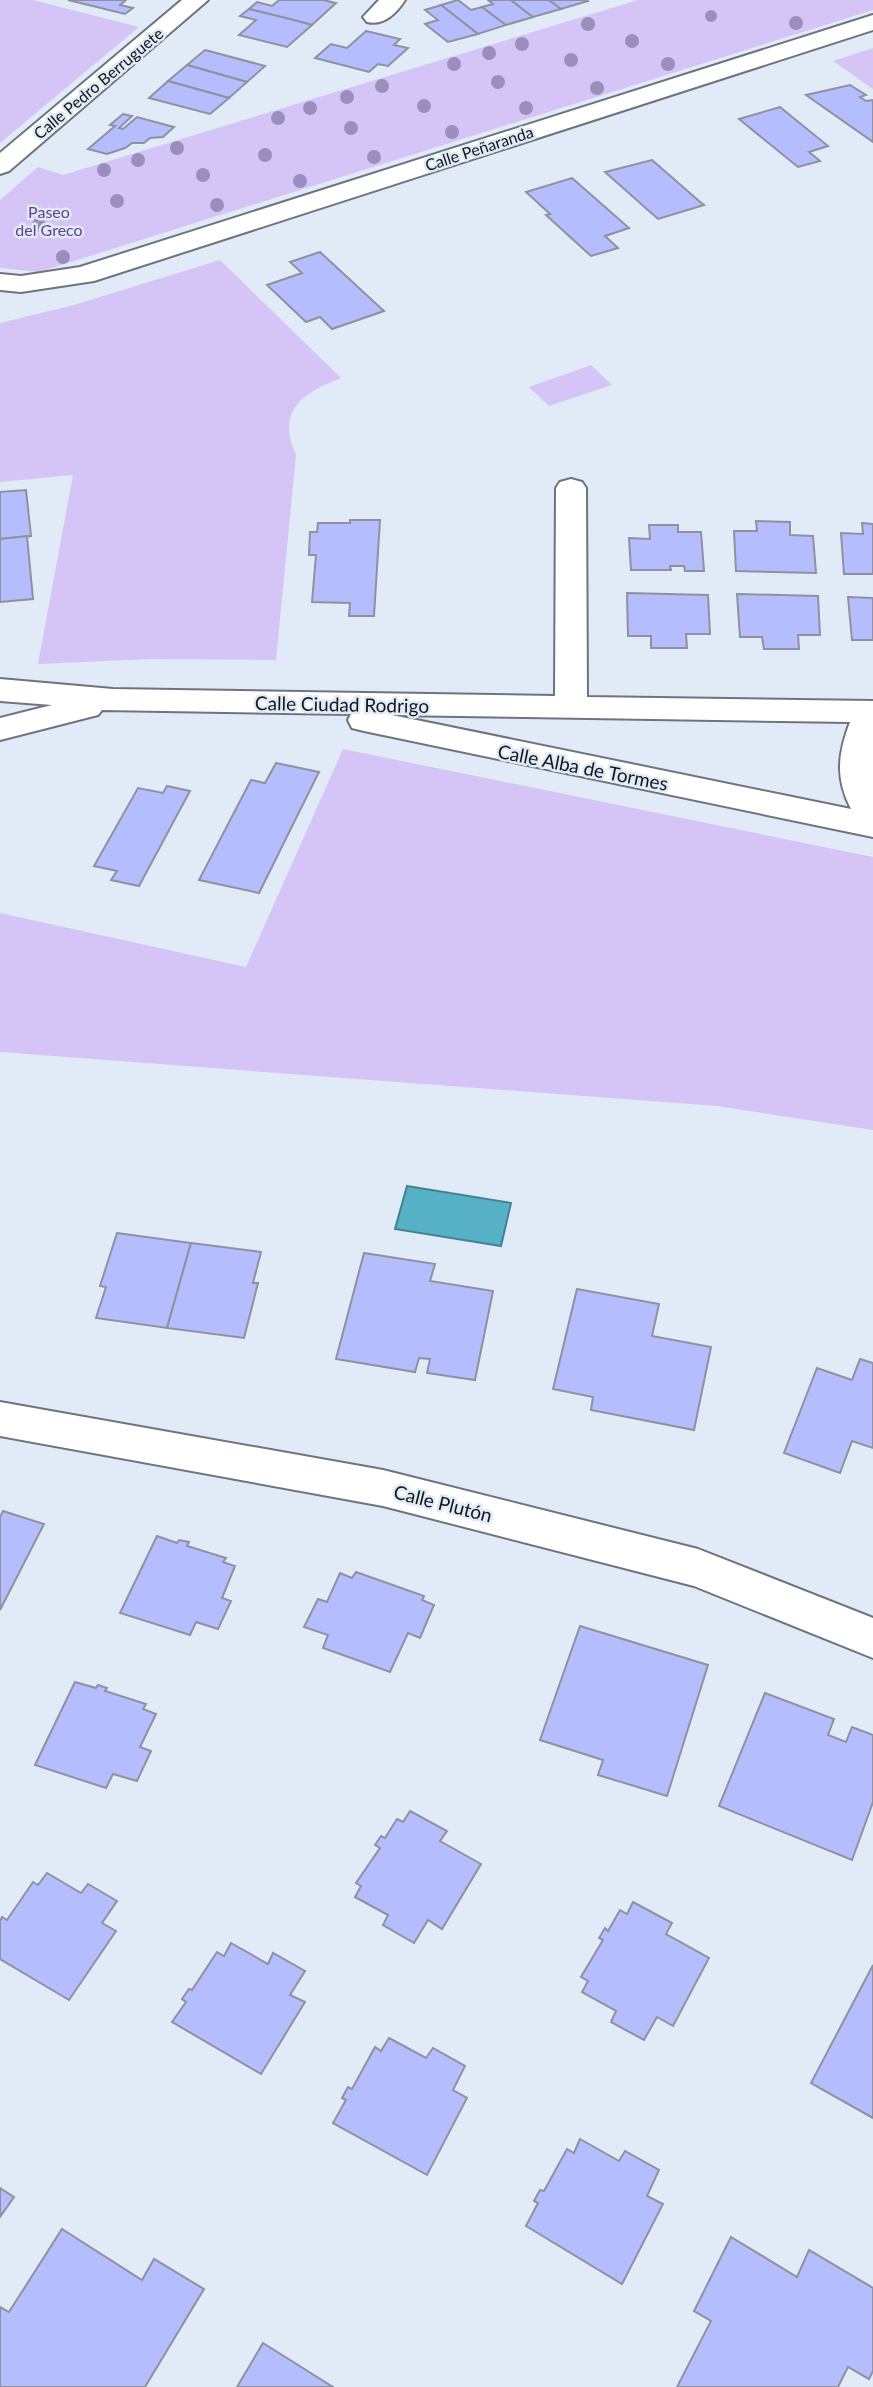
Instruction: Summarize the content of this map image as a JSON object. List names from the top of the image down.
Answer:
{
  "streets": {
    "street": [
      "Calle Pedro Berruguete",
      "Calle Peñaranda",
      "Calle Ciudad Rodrigo",
      "Calle Alba de Tormes",
      "Calle Plutón"
    ]
  },
  "crossings": [
    ["Calle Ciudad Rodrigo", "Calle Alba de Tormes"]
  ],
  "parks": ["Paseo del Greco"]
}
